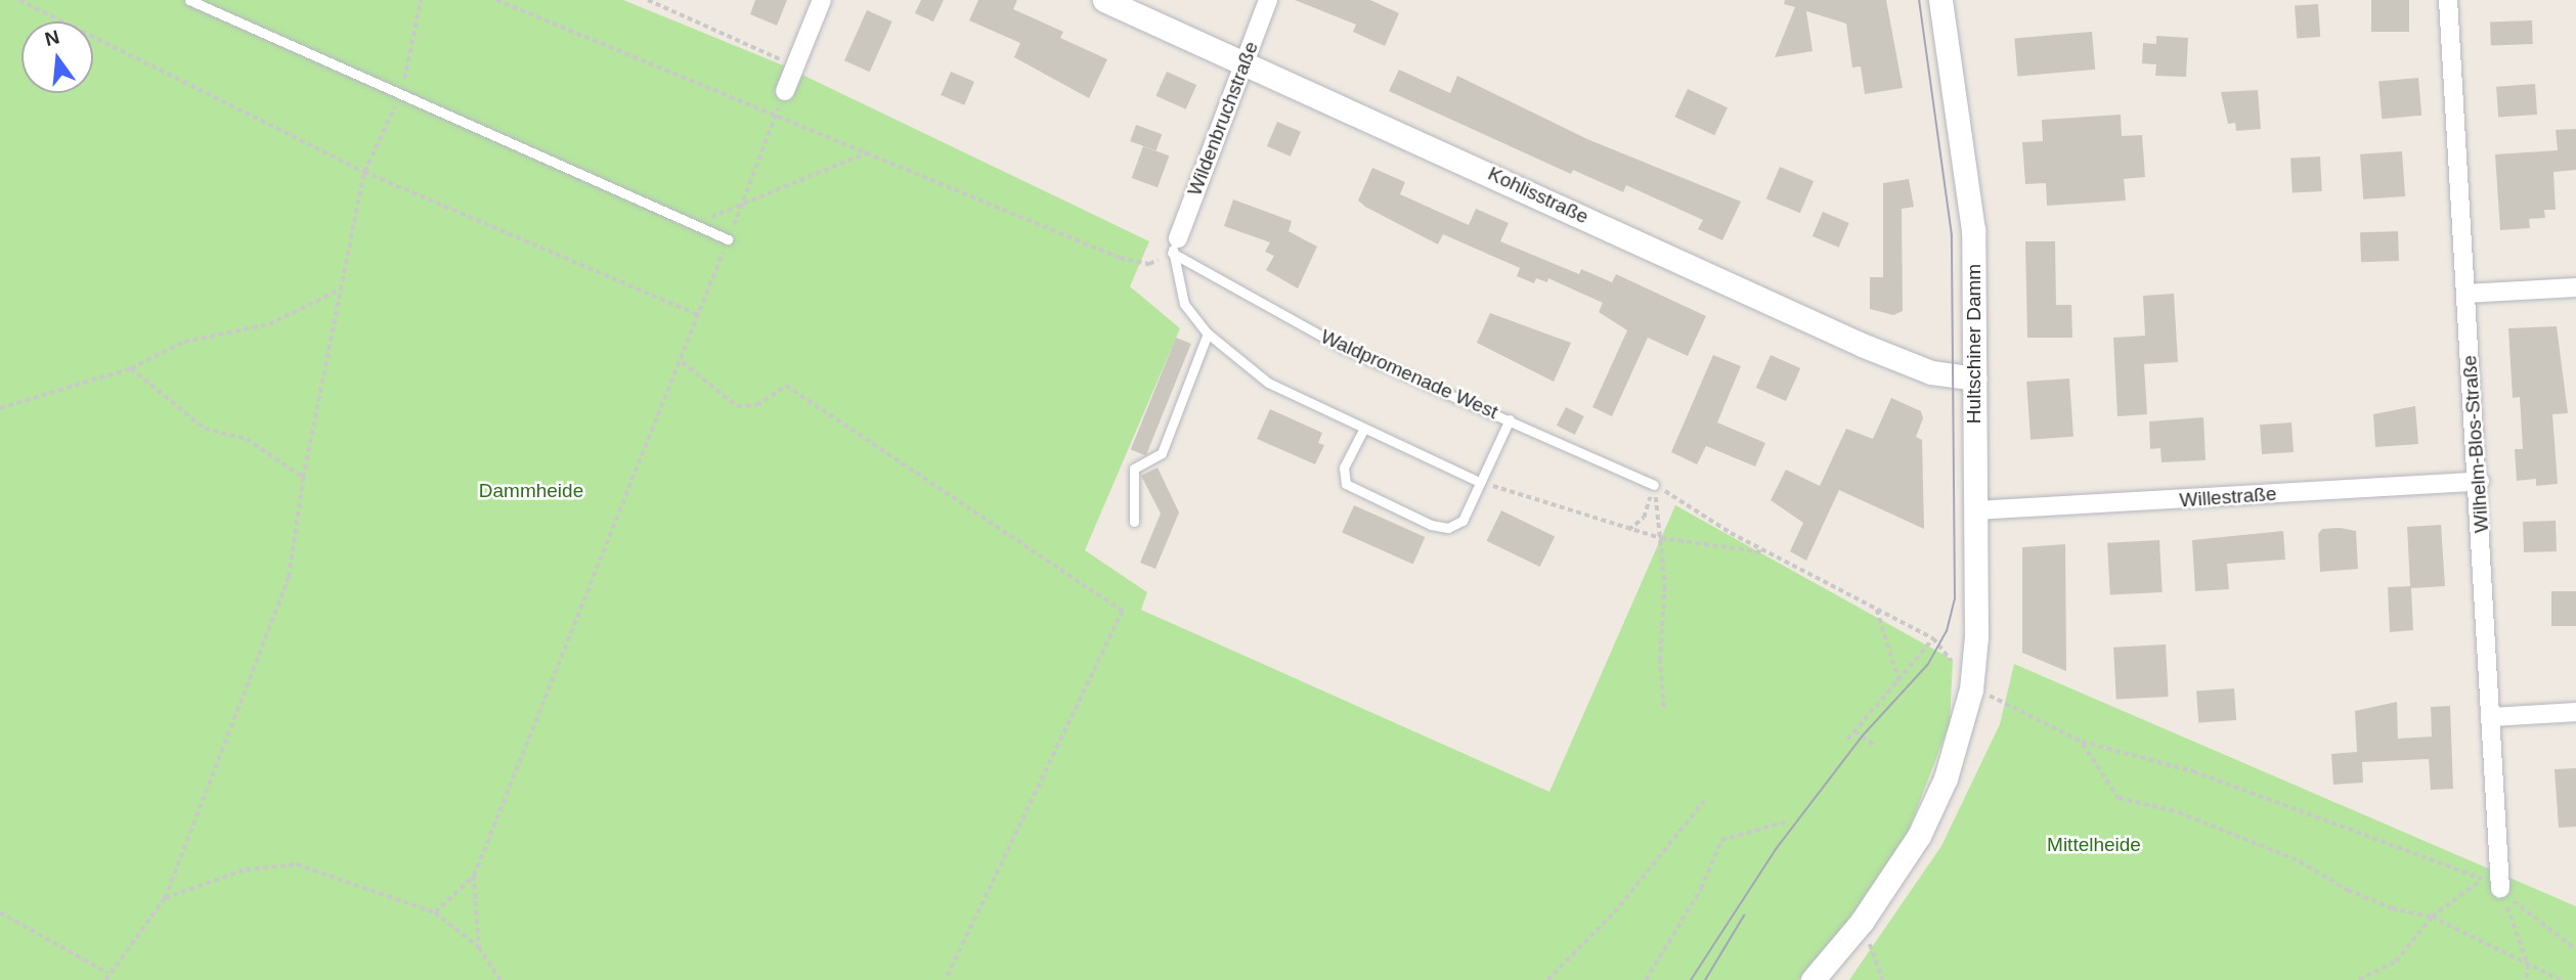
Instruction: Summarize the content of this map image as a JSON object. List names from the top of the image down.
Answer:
{
  "streets": {
    "main road": ["Kohlisstraße", "Hultschiner Damm"],
    "street": ["Wildenbruchstraße", "Wilhelm-Blos-Straße", "Willestraße"],
    "lane": ["Waldpromenade West"]
  },
  "crossings": [
    ["Wildenbruchstraße", "Kohlisstraße"],
    ["Wildenbruchstraße", "Waldpromenade West"],
    ["Kohlisstraße", "Hultschiner Damm"],
    ["Hultschiner Damm", "Willestraße"],
    ["Wilhelm-Blos-Straße", "Willestraße"]
  ],
  "parks": ["Dammheide", "Mittelheide"],
  "north": "top"
}
